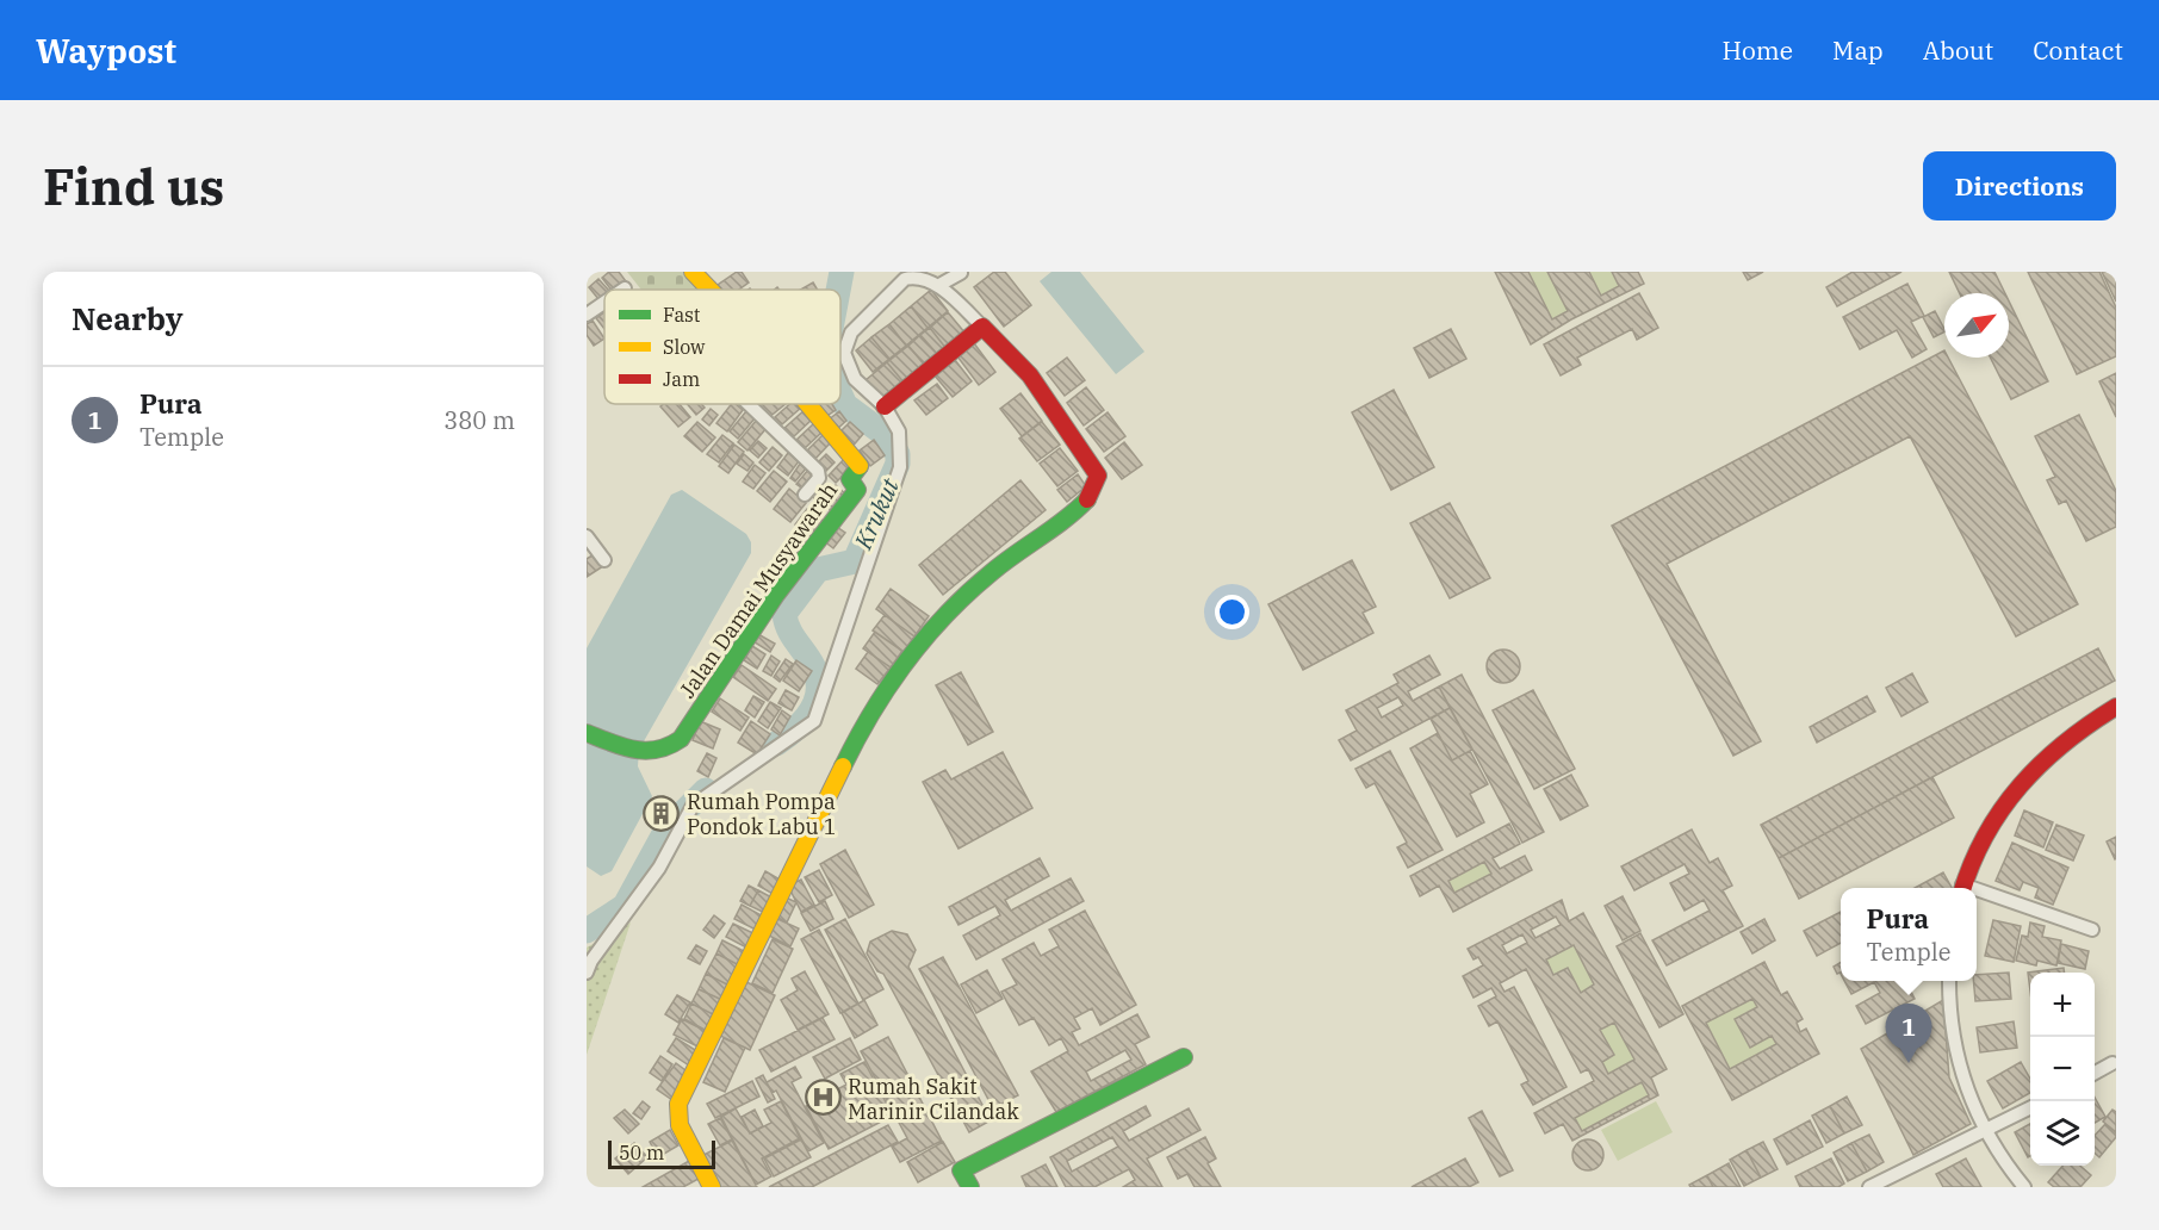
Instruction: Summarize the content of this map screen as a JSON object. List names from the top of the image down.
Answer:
{
  "streets": {
    "street": ["Jalan Damai Musyawarah"]
  },
  "water": ["Krukut"],
  "places": {
    "building": ["Rumah Pompa Pondok Labu 1"],
    "hospital": ["Rumah Sakit Marinir Cilandak"]
  },
  "legend": ["Fast", "Slow", "Jam"],
  "scale_bar": "50 m",
  "north": "top right",
  "page": {
    "header": "Waypost",
    "nav": [
      "Home",
      "Map",
      "About",
      "Contact"
    ],
    "buttons": "Directions",
    "title": "Find us",
    "heading": "Nearby",
    "list": [
      {
        "mark": "1",
        "name": "Pura",
        "note": "Temple",
        "value": "380 m"
      }
    ],
    "popup": ["Pura", "Temple"],
    "map_buttons": ["+", "−"],
    "pins": "1",
    "scale": "50 m"
  }
}
